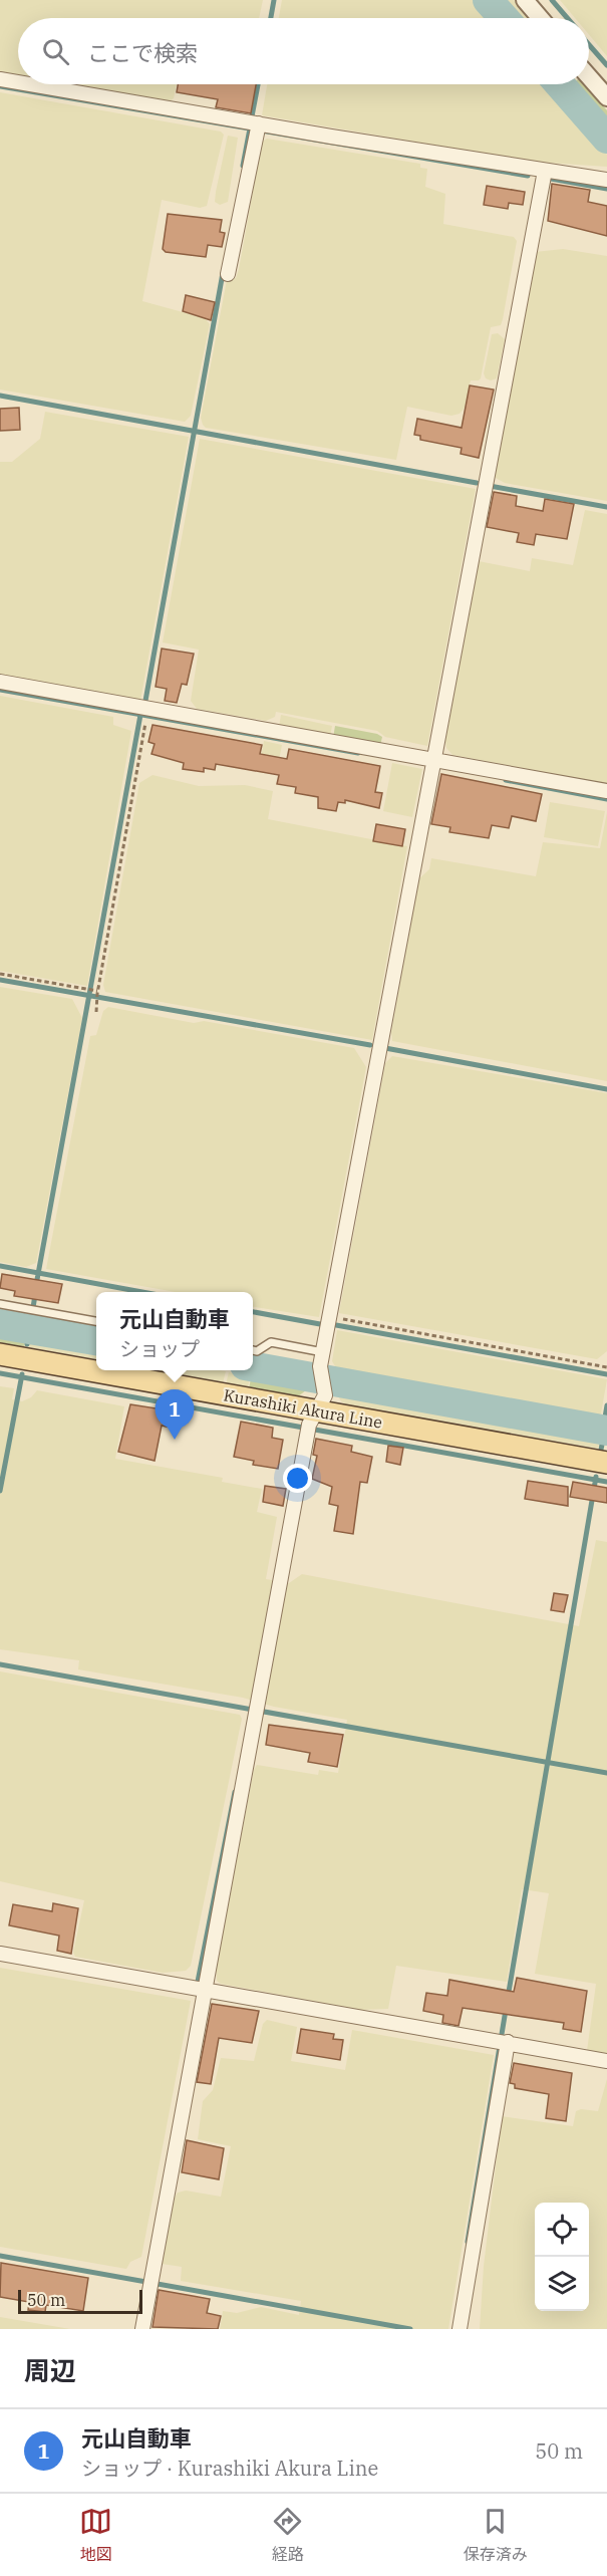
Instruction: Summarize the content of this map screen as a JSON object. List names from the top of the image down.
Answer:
{
  "streets": {
    "main road": ["Kurashiki Akura Line"]
  },
  "scale_bar": "50 m",
  "page": {
    "search": "ここで検索",
    "popup": ["元山自動車", "ショップ"],
    "pins": "1",
    "scale": "50 m",
    "heading": "周辺",
    "list": [
      {
        "mark": "1",
        "name": "元山自動車",
        "note": "ショップ · Kurashiki Akura Line",
        "value": "50 m"
      }
    ],
    "nav": ["地図", "経路", "保存済み"]
  }
}
